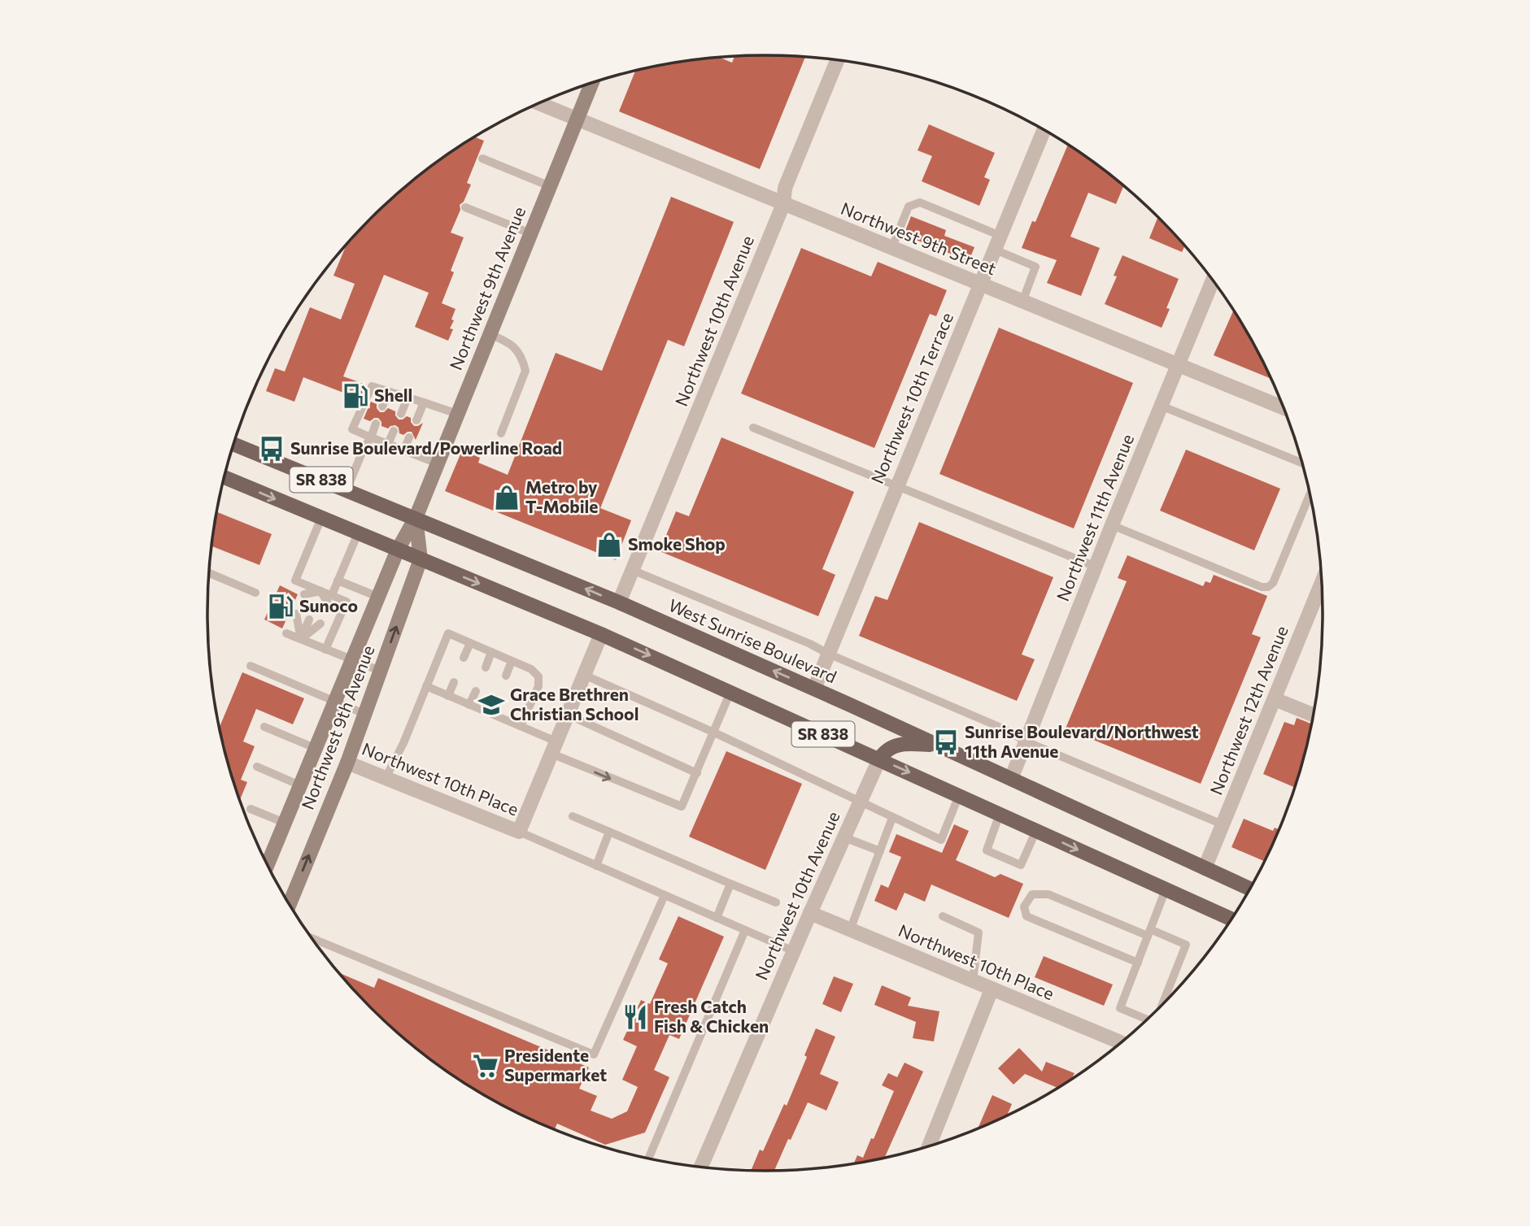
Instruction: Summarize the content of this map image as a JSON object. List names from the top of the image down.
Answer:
{
  "streets": {
    "main road": ["Northwest 9th Avenue", "SR 838", "West Sunrise Boulevard"],
    "street": [
      "Northwest 9th Street",
      "Northwest 10th Avenue",
      "Northwest 10th Terrace",
      "Northwest 11th Avenue",
      "Northwest 12th Avenue",
      "Northwest 10th Place"
    ]
  },
  "crossings": [
    ["Northwest 9th Street", "Northwest 9th Avenue"],
    ["Northwest 9th Street", "Northwest 10th Avenue"],
    ["Northwest 9th Street", "Northwest 10th Terrace"],
    ["Northwest 9th Street", "Northwest 11th Avenue"],
    ["Northwest 9th Avenue", "SR 838"],
    ["Northwest 9th Avenue", "West Sunrise Boulevard"],
    ["Northwest 9th Avenue", "Northwest 10th Place"],
    ["Northwest 10th Avenue", "SR 838"],
    ["Northwest 10th Avenue", "West Sunrise Boulevard"],
    ["Northwest 10th Avenue", "Northwest 10th Place"],
    ["Northwest 10th Terrace", "West Sunrise Boulevard"],
    ["Northwest 11th Avenue", "West Sunrise Boulevard"],
    ["West Sunrise Boulevard", "Northwest 12th Avenue"]
  ],
  "places": {
    "fuel station": ["Shell", "Sunoco"],
    "bus stop": ["Sunrise Boulevard/Powerline Road", "Sunrise Boulevard/Northwest 11th Avenue"],
    "shop": ["Metro by T-Mobile", "Smoke Shop"],
    "school or university": ["Grace Brethren Christian School"],
    "restaurant": ["Fresh Catch Fish & Chicken"],
    "supermarket": ["Presidente Supermarket"]
  }
}
